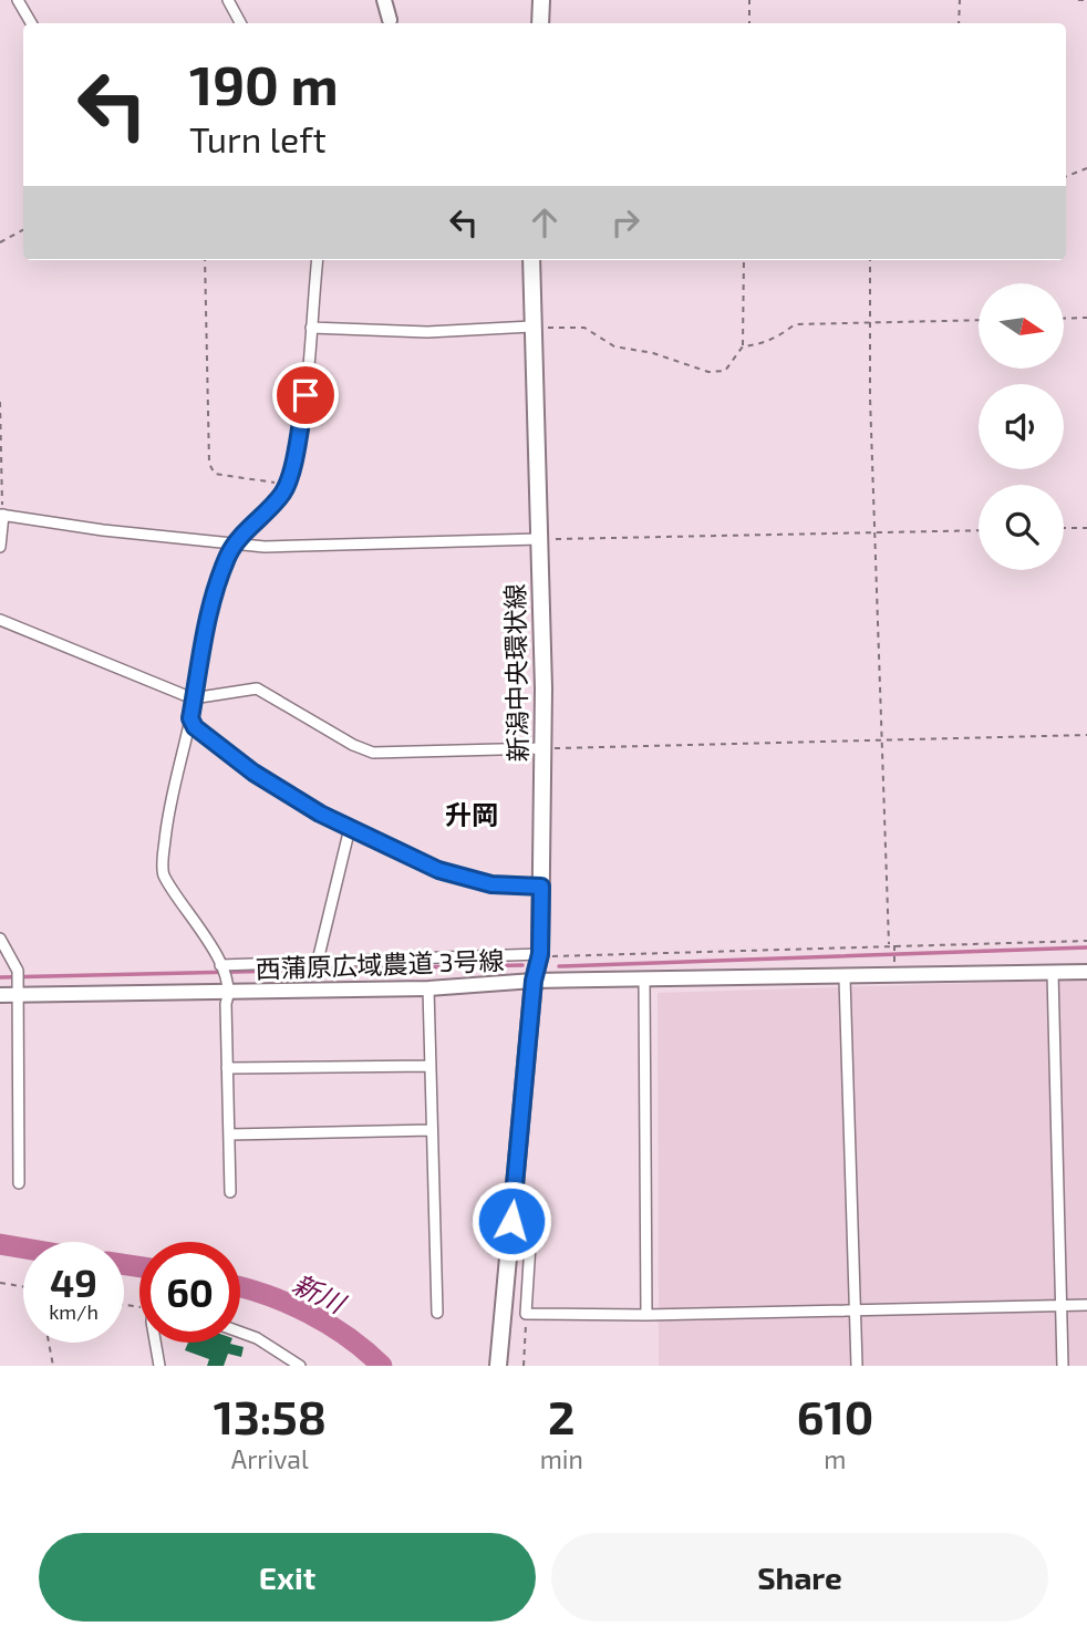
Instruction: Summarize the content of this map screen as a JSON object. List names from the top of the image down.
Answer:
{
  "streets": {
    "main road": ["新潟中央環状線"],
    "street": ["西蒲原広域農道 3号線"]
  },
  "crossings": [
    ["新潟中央環状線", "西蒲原広域農道 3号線"]
  ],
  "districts": ["升岡"],
  "water": ["新川"],
  "north": "right",
  "page": {
    "turn": ["190 m", "Turn left"],
    "speed": "49 km/h",
    "limit": "60",
    "eta": [
      "13:58",
      "Arrival",
      "2",
      "min",
      "610",
      "m"
    ],
    "buttons": ["Exit", "Share"]
  }
}
